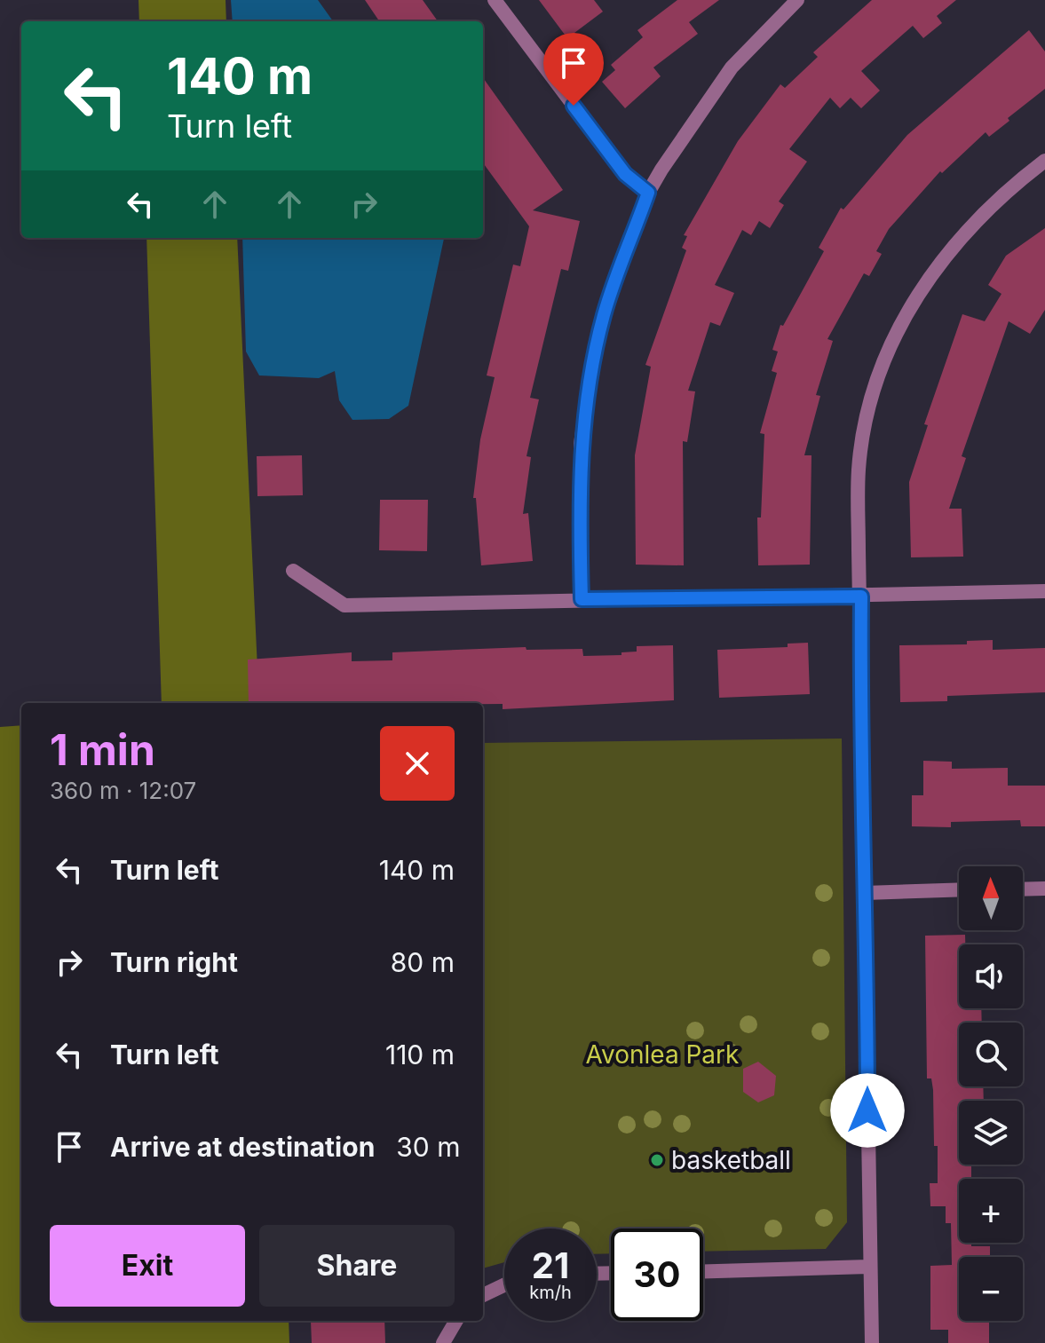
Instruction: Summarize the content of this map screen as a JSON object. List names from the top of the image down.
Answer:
{
  "parks": ["Avonlea Park"],
  "places": ["basketball"],
  "north": "top",
  "page": {
    "turn": ["140 m", "Turn left"],
    "heading": ["1 min", "360 m · 12:07"],
    "list": [
      {
        "name": "Turn left",
        "value": "140 m"
      },
      {
        "name": "Turn right",
        "value": "80 m"
      },
      {
        "name": "Turn left",
        "value": "110 m"
      },
      {
        "name": "Arrive at destination",
        "value": "30 m"
      }
    ],
    "map_buttons": ["+", "−"],
    "buttons": ["Exit", "Share"],
    "speed": "21 km/h",
    "limit": "30"
  }
}
